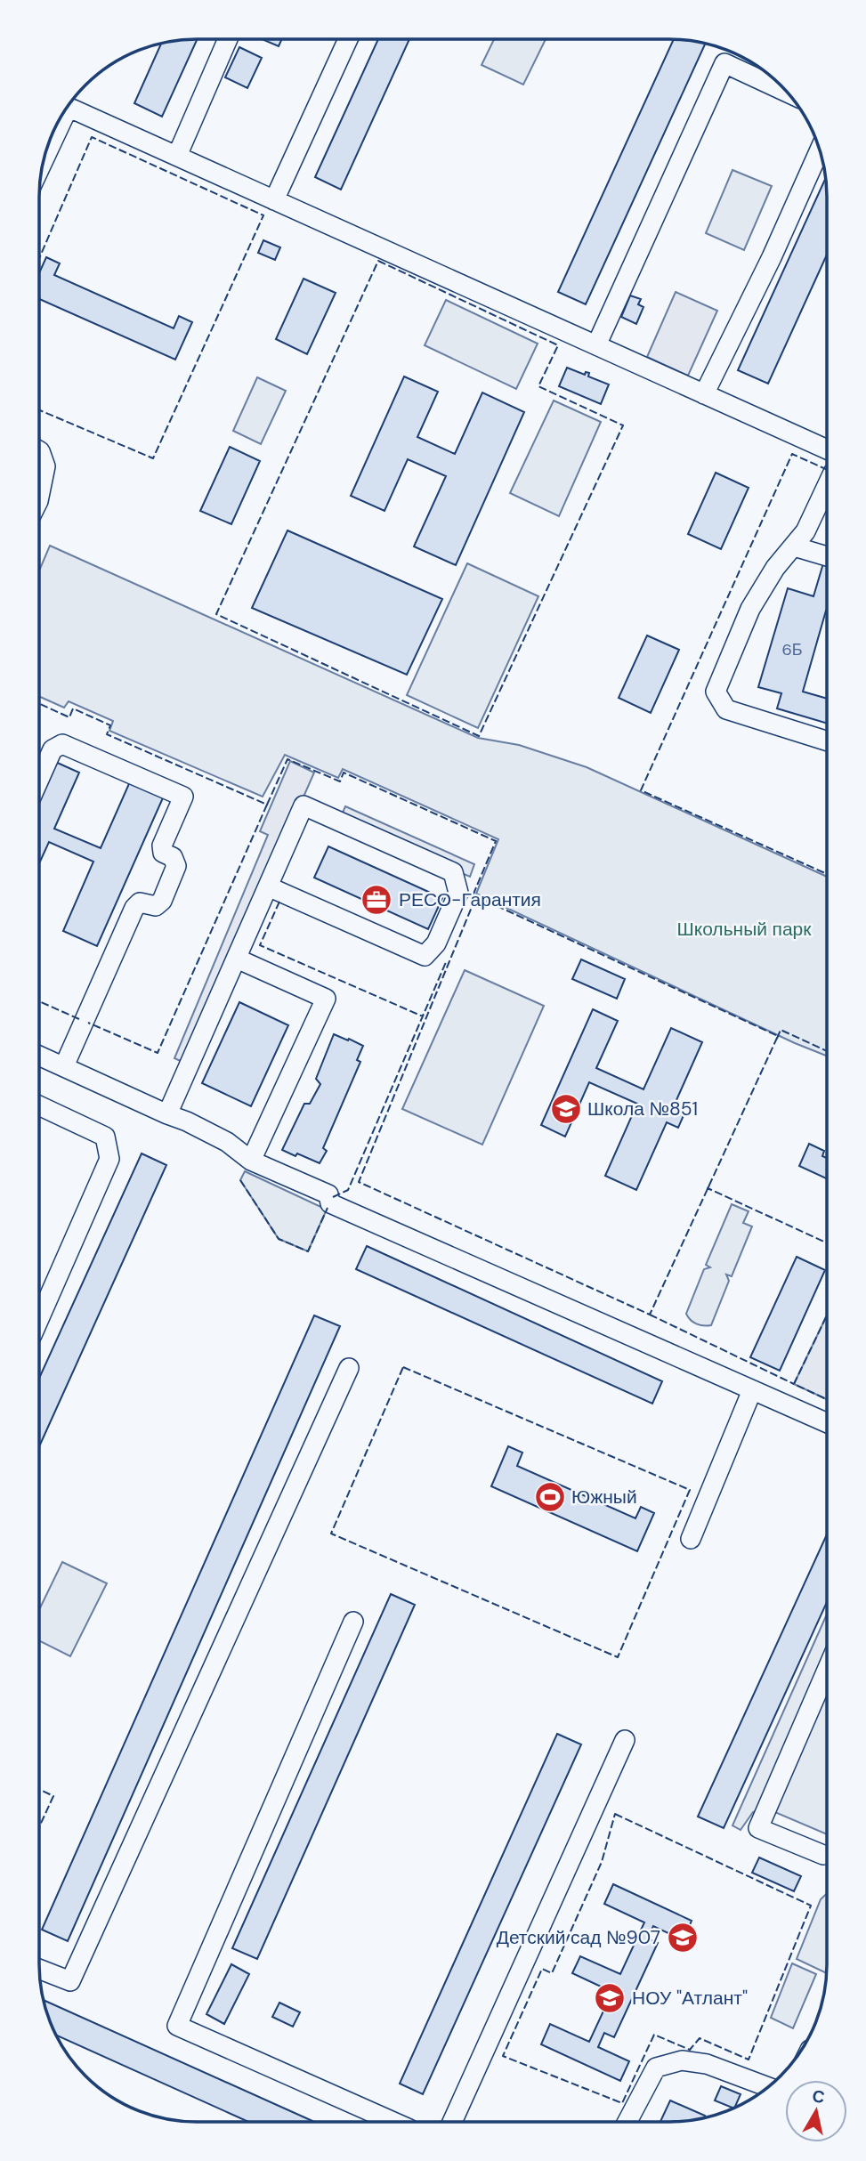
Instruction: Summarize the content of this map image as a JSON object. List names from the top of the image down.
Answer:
{
  "parks": ["Школьный парк"],
  "places": {
    "office": ["РЕСО-Гарантия"],
    "school or university": ["Школа №851", "Детский сад №907", "НОУ \"Атлант\""],
    "sports": ["Южный"]
  },
  "house_numbers": ["6Б"],
  "north": "top"
}
